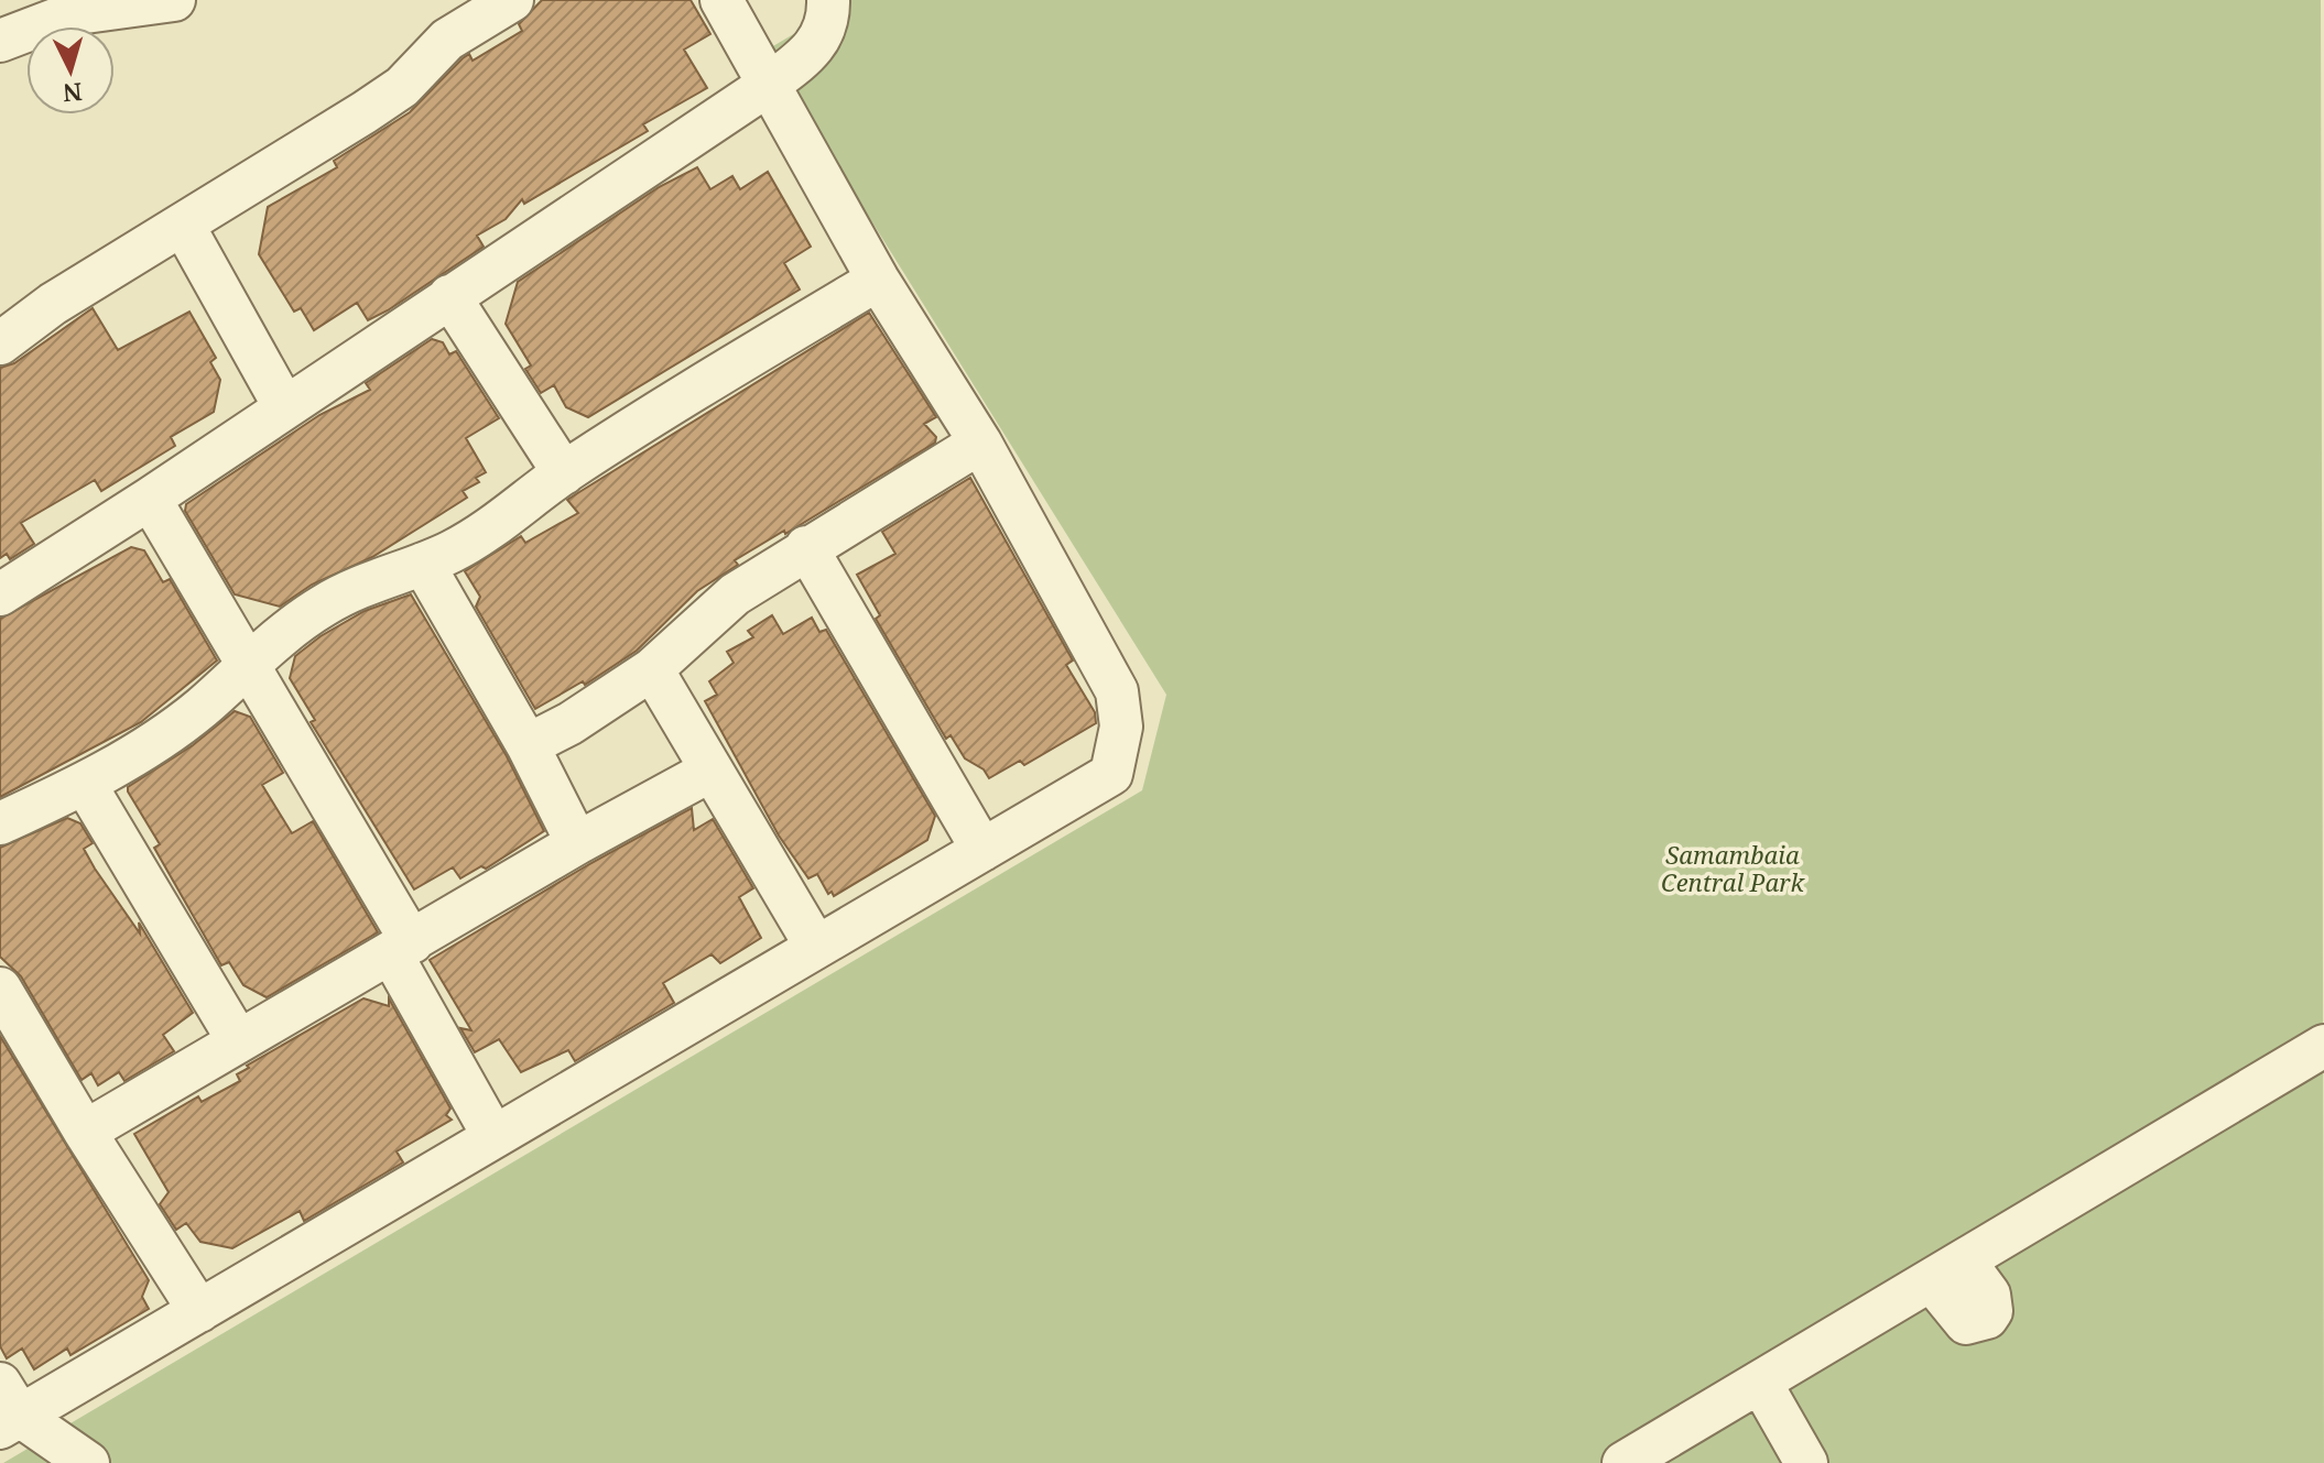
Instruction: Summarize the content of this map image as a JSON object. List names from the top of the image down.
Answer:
{
  "parks": ["Samambaia Central Park"],
  "north": "bottom"
}
